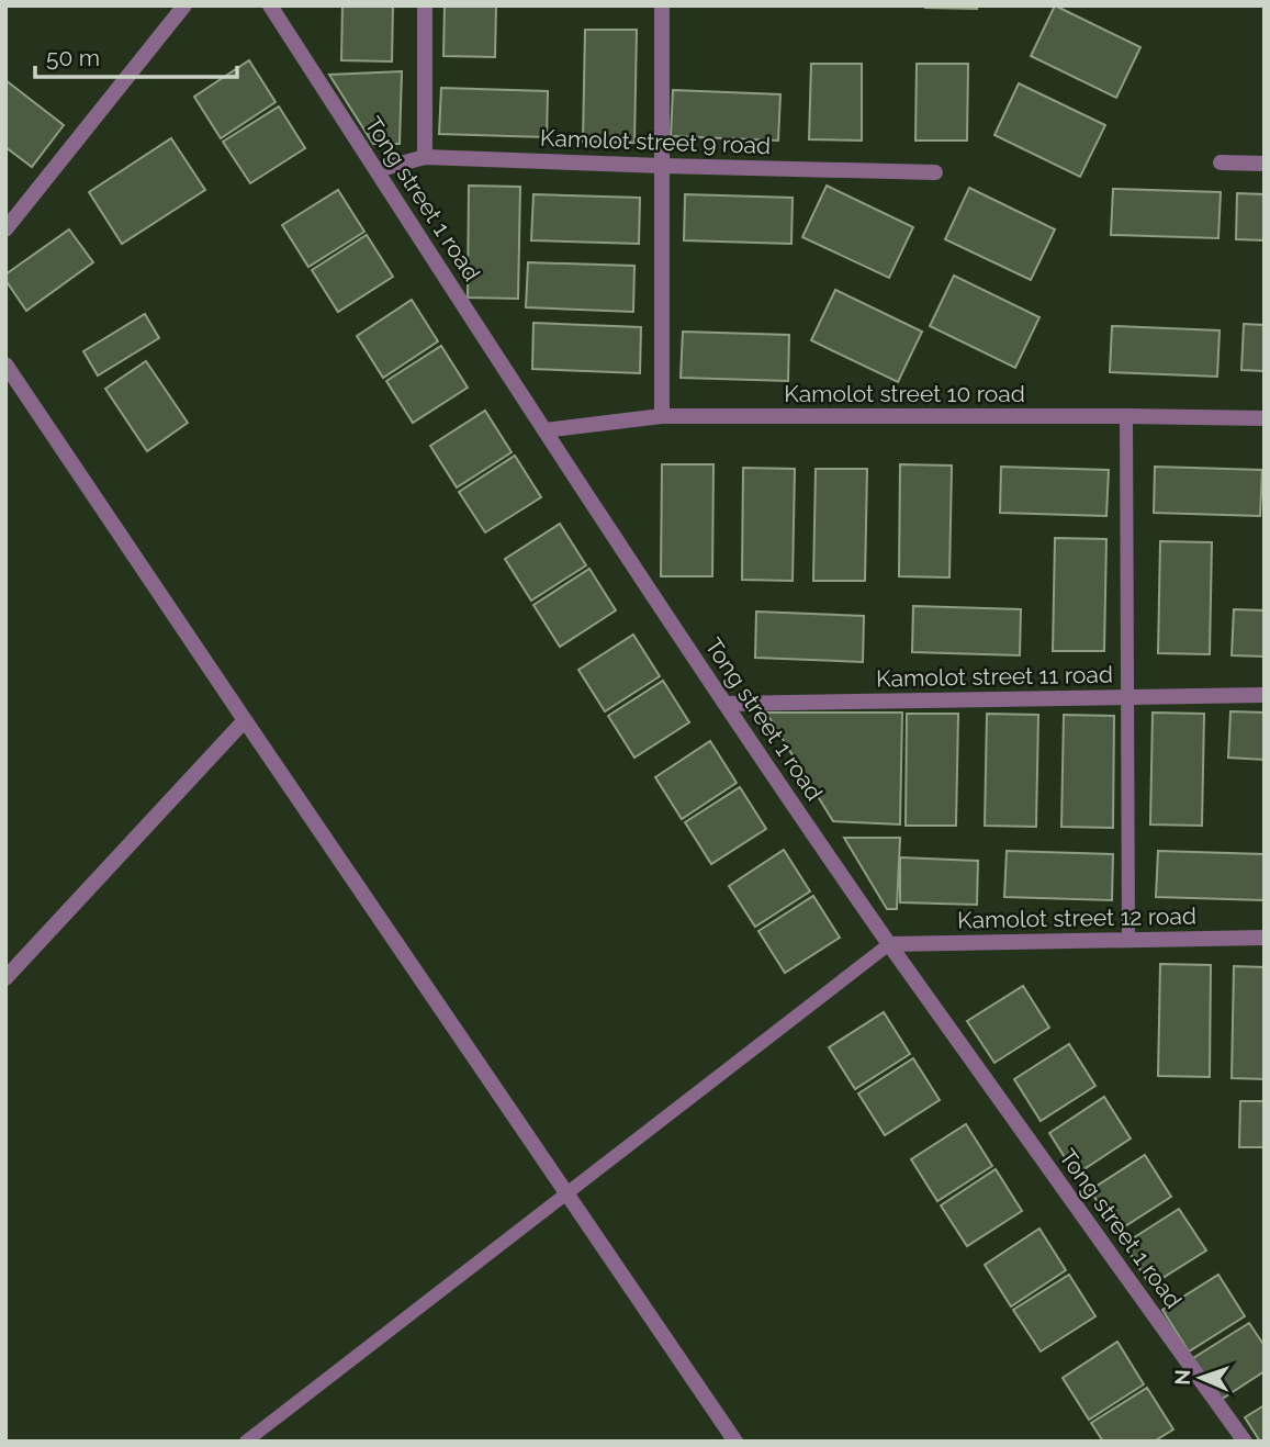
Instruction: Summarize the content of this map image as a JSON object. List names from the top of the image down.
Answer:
{
  "streets": {
    "street": [
      "Kamolot street 9 road",
      "Tong street 1 road",
      "Kamolot street 10 road",
      "Kamolot street 11 road",
      "Kamolot street 12 road"
    ]
  },
  "crossings": [
    ["Kamolot street 9 road", "Tong street 1 road"],
    ["Tong street 1 road", "Kamolot street 10 road"],
    ["Tong street 1 road", "Kamolot street 11 road"],
    ["Tong street 1 road", "Kamolot street 12 road"]
  ],
  "scale_bar": "50 m",
  "north": "left"
}
